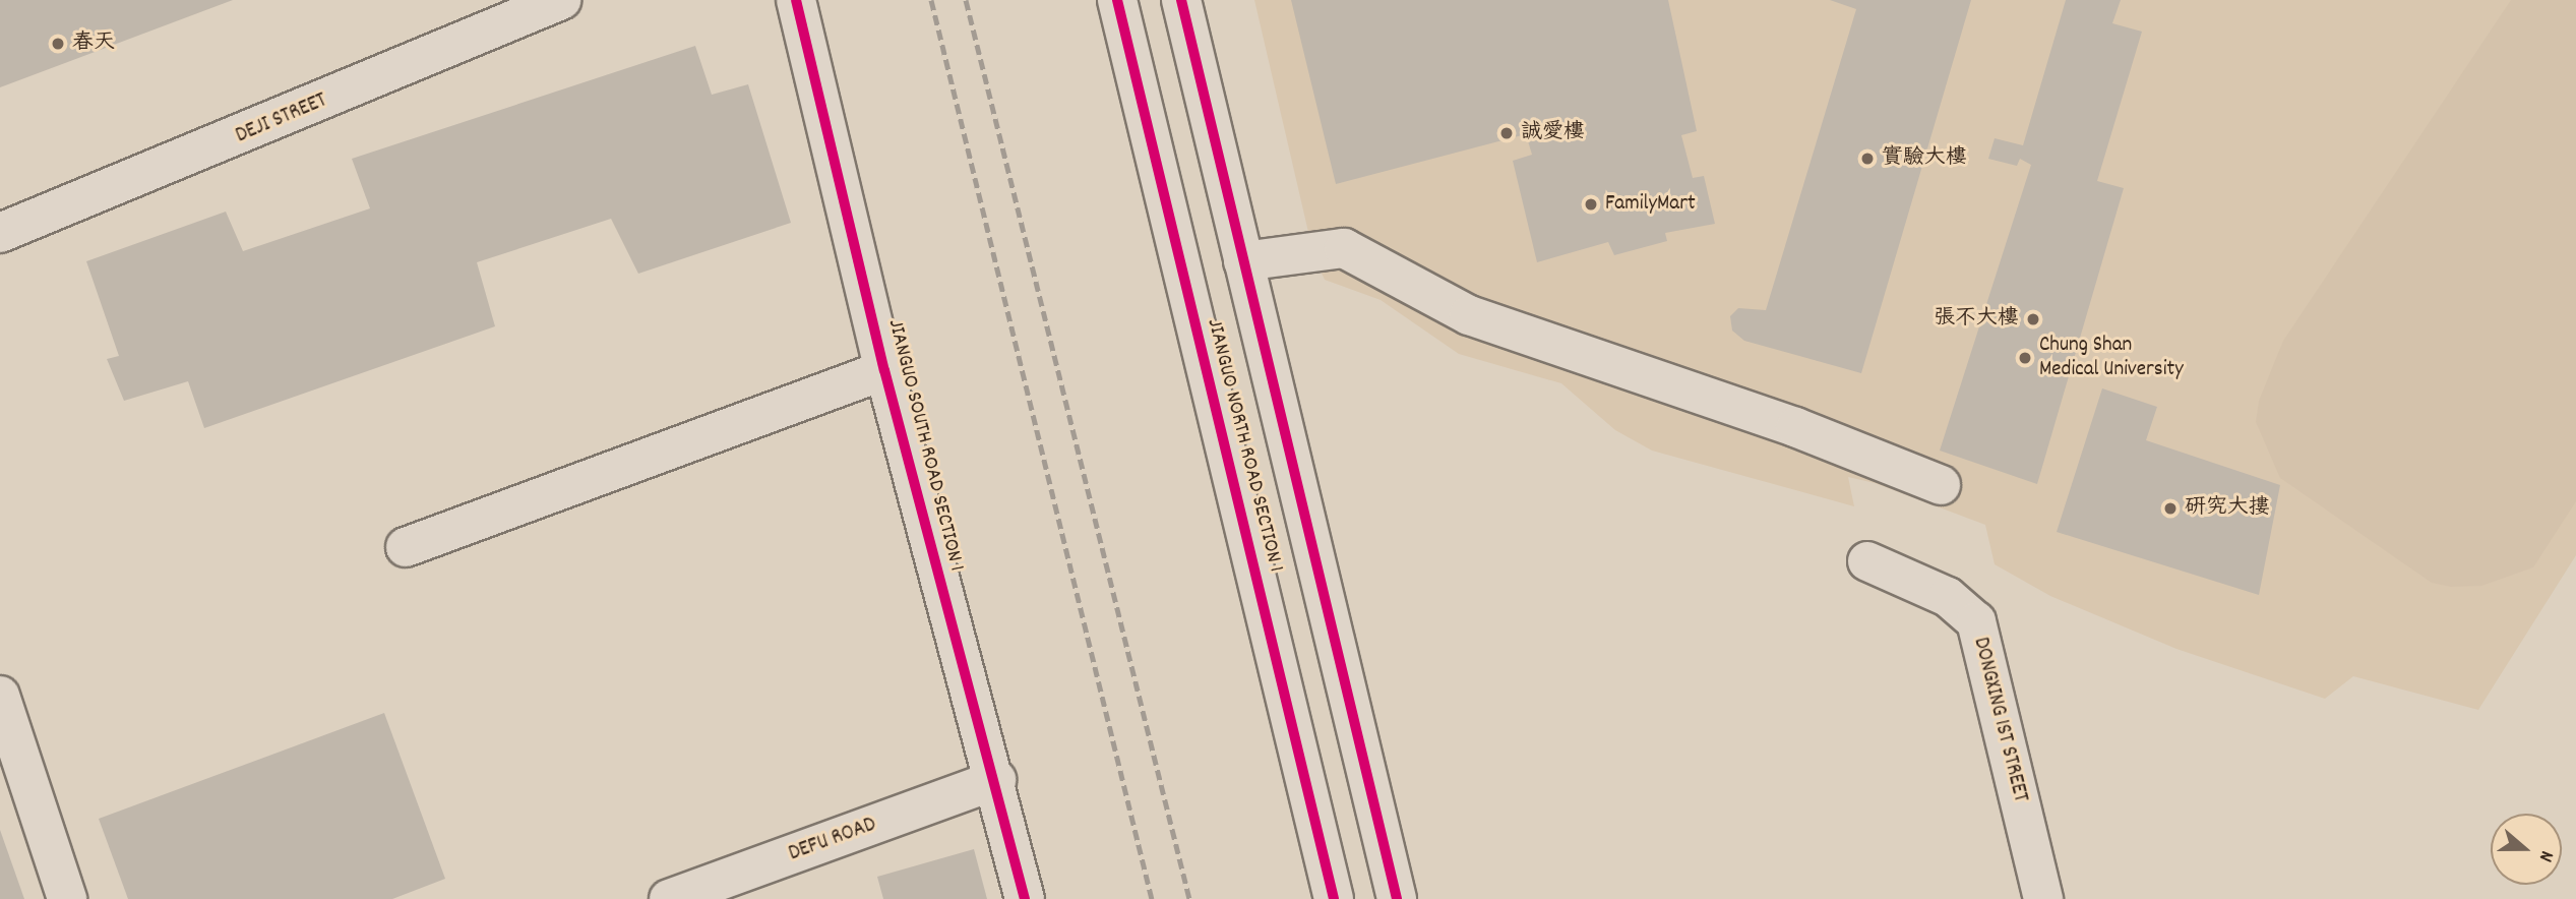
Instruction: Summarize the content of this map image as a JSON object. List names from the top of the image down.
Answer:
{
  "streets": {
    "street": [
      "DEJI STREET",
      "JIANGUO SOUTH ROAD SECTION 1",
      "JIANGUO NORTH ROAD SECTION 1",
      "DONGXING 1ST STREET",
      "DEFU ROAD"
    ]
  },
  "crossings": [
    ["JIANGUO SOUTH ROAD SECTION 1", "DEFU ROAD"]
  ],
  "places": [
    "春天",
    "誠愛樓",
    "實驗大樓",
    "FamilyMart",
    "張不大樓",
    "Chung Shan Medical University",
    "研究大摟"
  ],
  "north": "right"
}
